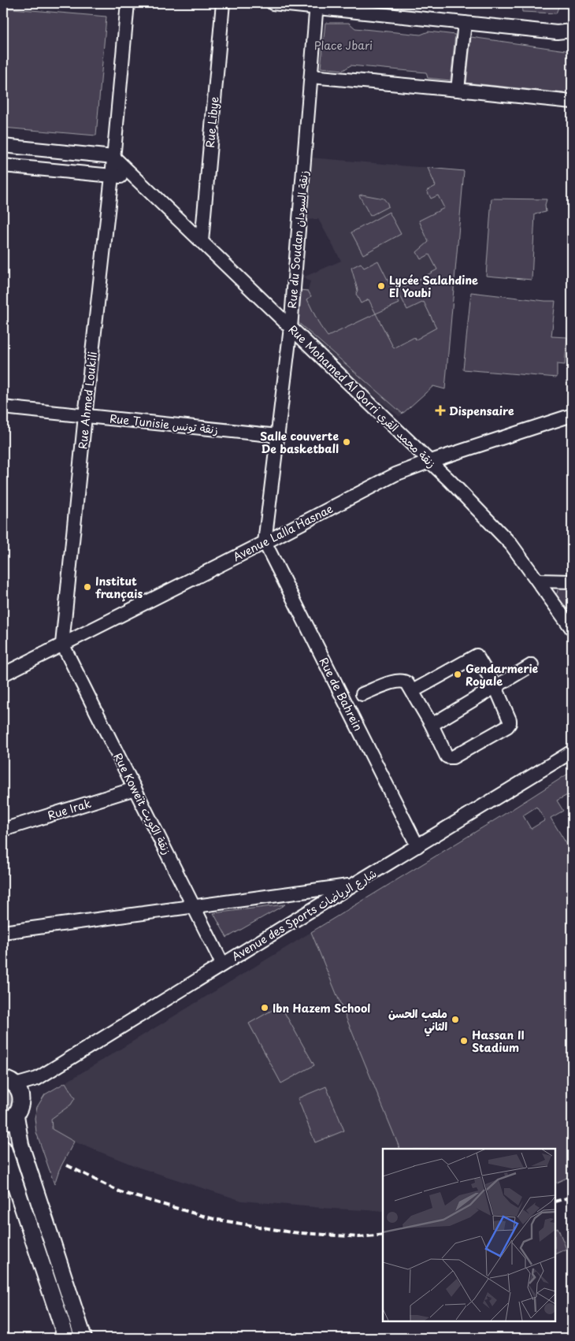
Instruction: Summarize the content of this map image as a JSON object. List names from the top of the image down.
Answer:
{
  "streets": {
    "street": [
      "Rue Libye",
      "Rue du Soudan زنقة السودان",
      "Rue Mohamed Al Qorri زنقة محمد القري",
      "Rue Ahmed Loukili",
      "Rue Tunisie زنقة تونس",
      "Avenue Lalla Hasnae",
      "Rue de Bahrein",
      "Rue Koweït زنقة الكويت",
      "Rue Irak",
      "Avenue des Sports شارع الرياضات"
    ]
  },
  "crossings": [
    ["Rue Libye", "Rue Mohamed Al Qorri زنقة محمد القري"],
    ["Rue du Soudan زنقة السودان", "Rue Mohamed Al Qorri زنقة محمد القري"],
    ["Rue du Soudan زنقة السودان", "Rue Tunisie زنقة تونس"],
    ["Rue du Soudan زنقة السودان", "Avenue Lalla Hasnae"],
    ["Rue du Soudan زنقة السودان", "Rue de Bahrein"],
    ["Rue Mohamed Al Qorri زنقة محمد القري", "Rue Ahmed Loukili"],
    ["Rue Mohamed Al Qorri زنقة محمد القري", "Avenue Lalla Hasnae"],
    ["Rue Ahmed Loukili", "Rue Tunisie زنقة تونس"],
    ["Rue Ahmed Loukili", "Avenue Lalla Hasnae"],
    ["Rue Ahmed Loukili", "Rue Koweït زنقة الكويت"],
    ["Avenue Lalla Hasnae", "Rue de Bahrein"],
    ["Avenue Lalla Hasnae", "Rue Koweït زنقة الكويت"],
    ["Rue de Bahrein", "Avenue des Sports شارع الرياضات"],
    ["Rue Koweït زنقة الكويت", "Rue Irak"],
    ["Rue Koweït زنقة الكويت", "Avenue des Sports شارع الرياضات"]
  ],
  "parks": ["Place Jbari"],
  "places": {
    "other": [
      "Lycée Salahdine El Youbi",
      "Salle couverte De basketball",
      "Institut français",
      "Gendarmerie Royale",
      "Ibn Hazem School",
      "ملعب الحسن الثاني",
      "Hassan II Stadium"
    ],
    "health": ["Dispensaire"]
  }
}
